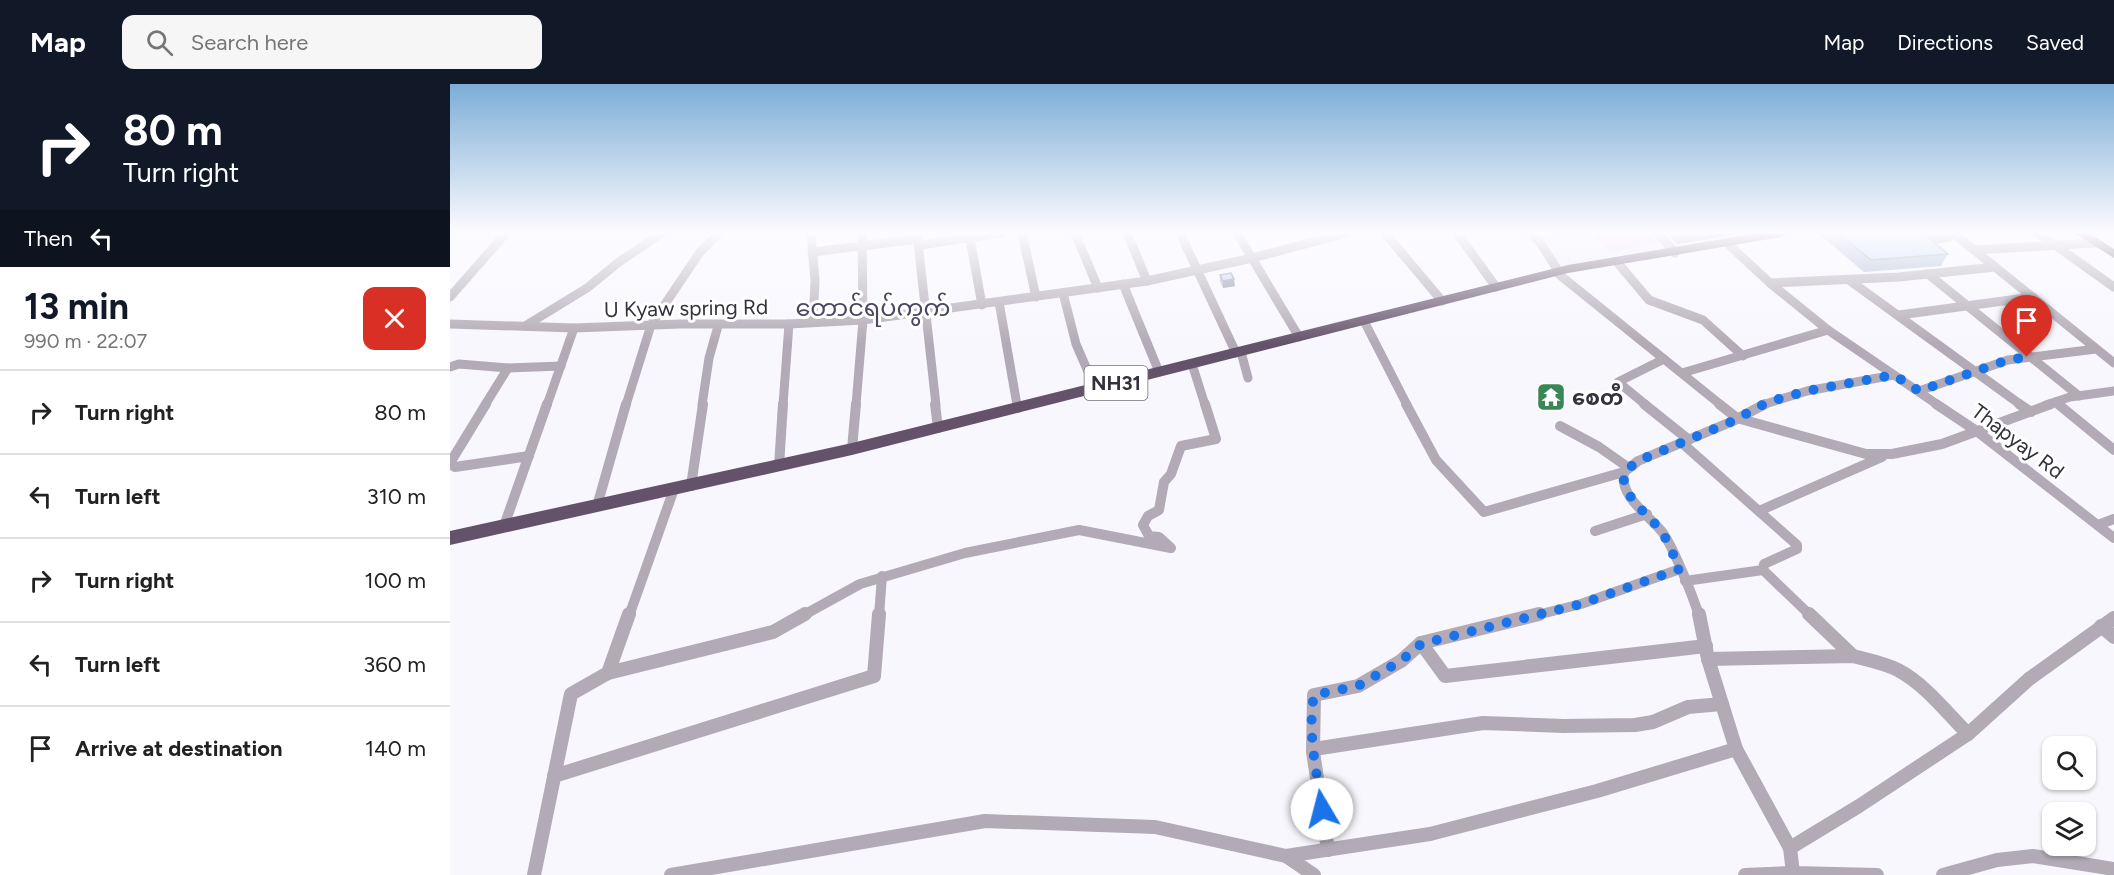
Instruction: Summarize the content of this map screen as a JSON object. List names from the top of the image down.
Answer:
{
  "streets": {
    "highway": ["NH31"],
    "street": ["U Kyaw spring Rd", "Thapyay Rd"]
  },
  "districts": ["တောင်ရပ်ကွက်"],
  "places": {
    "temple": ["စေတီ"]
  },
  "page": {
    "header": "Map",
    "search": "Search here",
    "nav": ["Map", "Directions", "Saved"],
    "turn": ["80 m", "Turn right"],
    "then": "Then",
    "heading": ["13 min", "990 m · 22:07"],
    "list": [
      {
        "name": "Turn right",
        "value": "80 m"
      },
      {
        "name": "Turn left",
        "value": "310 m"
      },
      {
        "name": "Turn right",
        "value": "100 m"
      },
      {
        "name": "Turn left",
        "value": "360 m"
      },
      {
        "name": "Arrive at destination",
        "value": "140 m"
      }
    ]
  }
}
